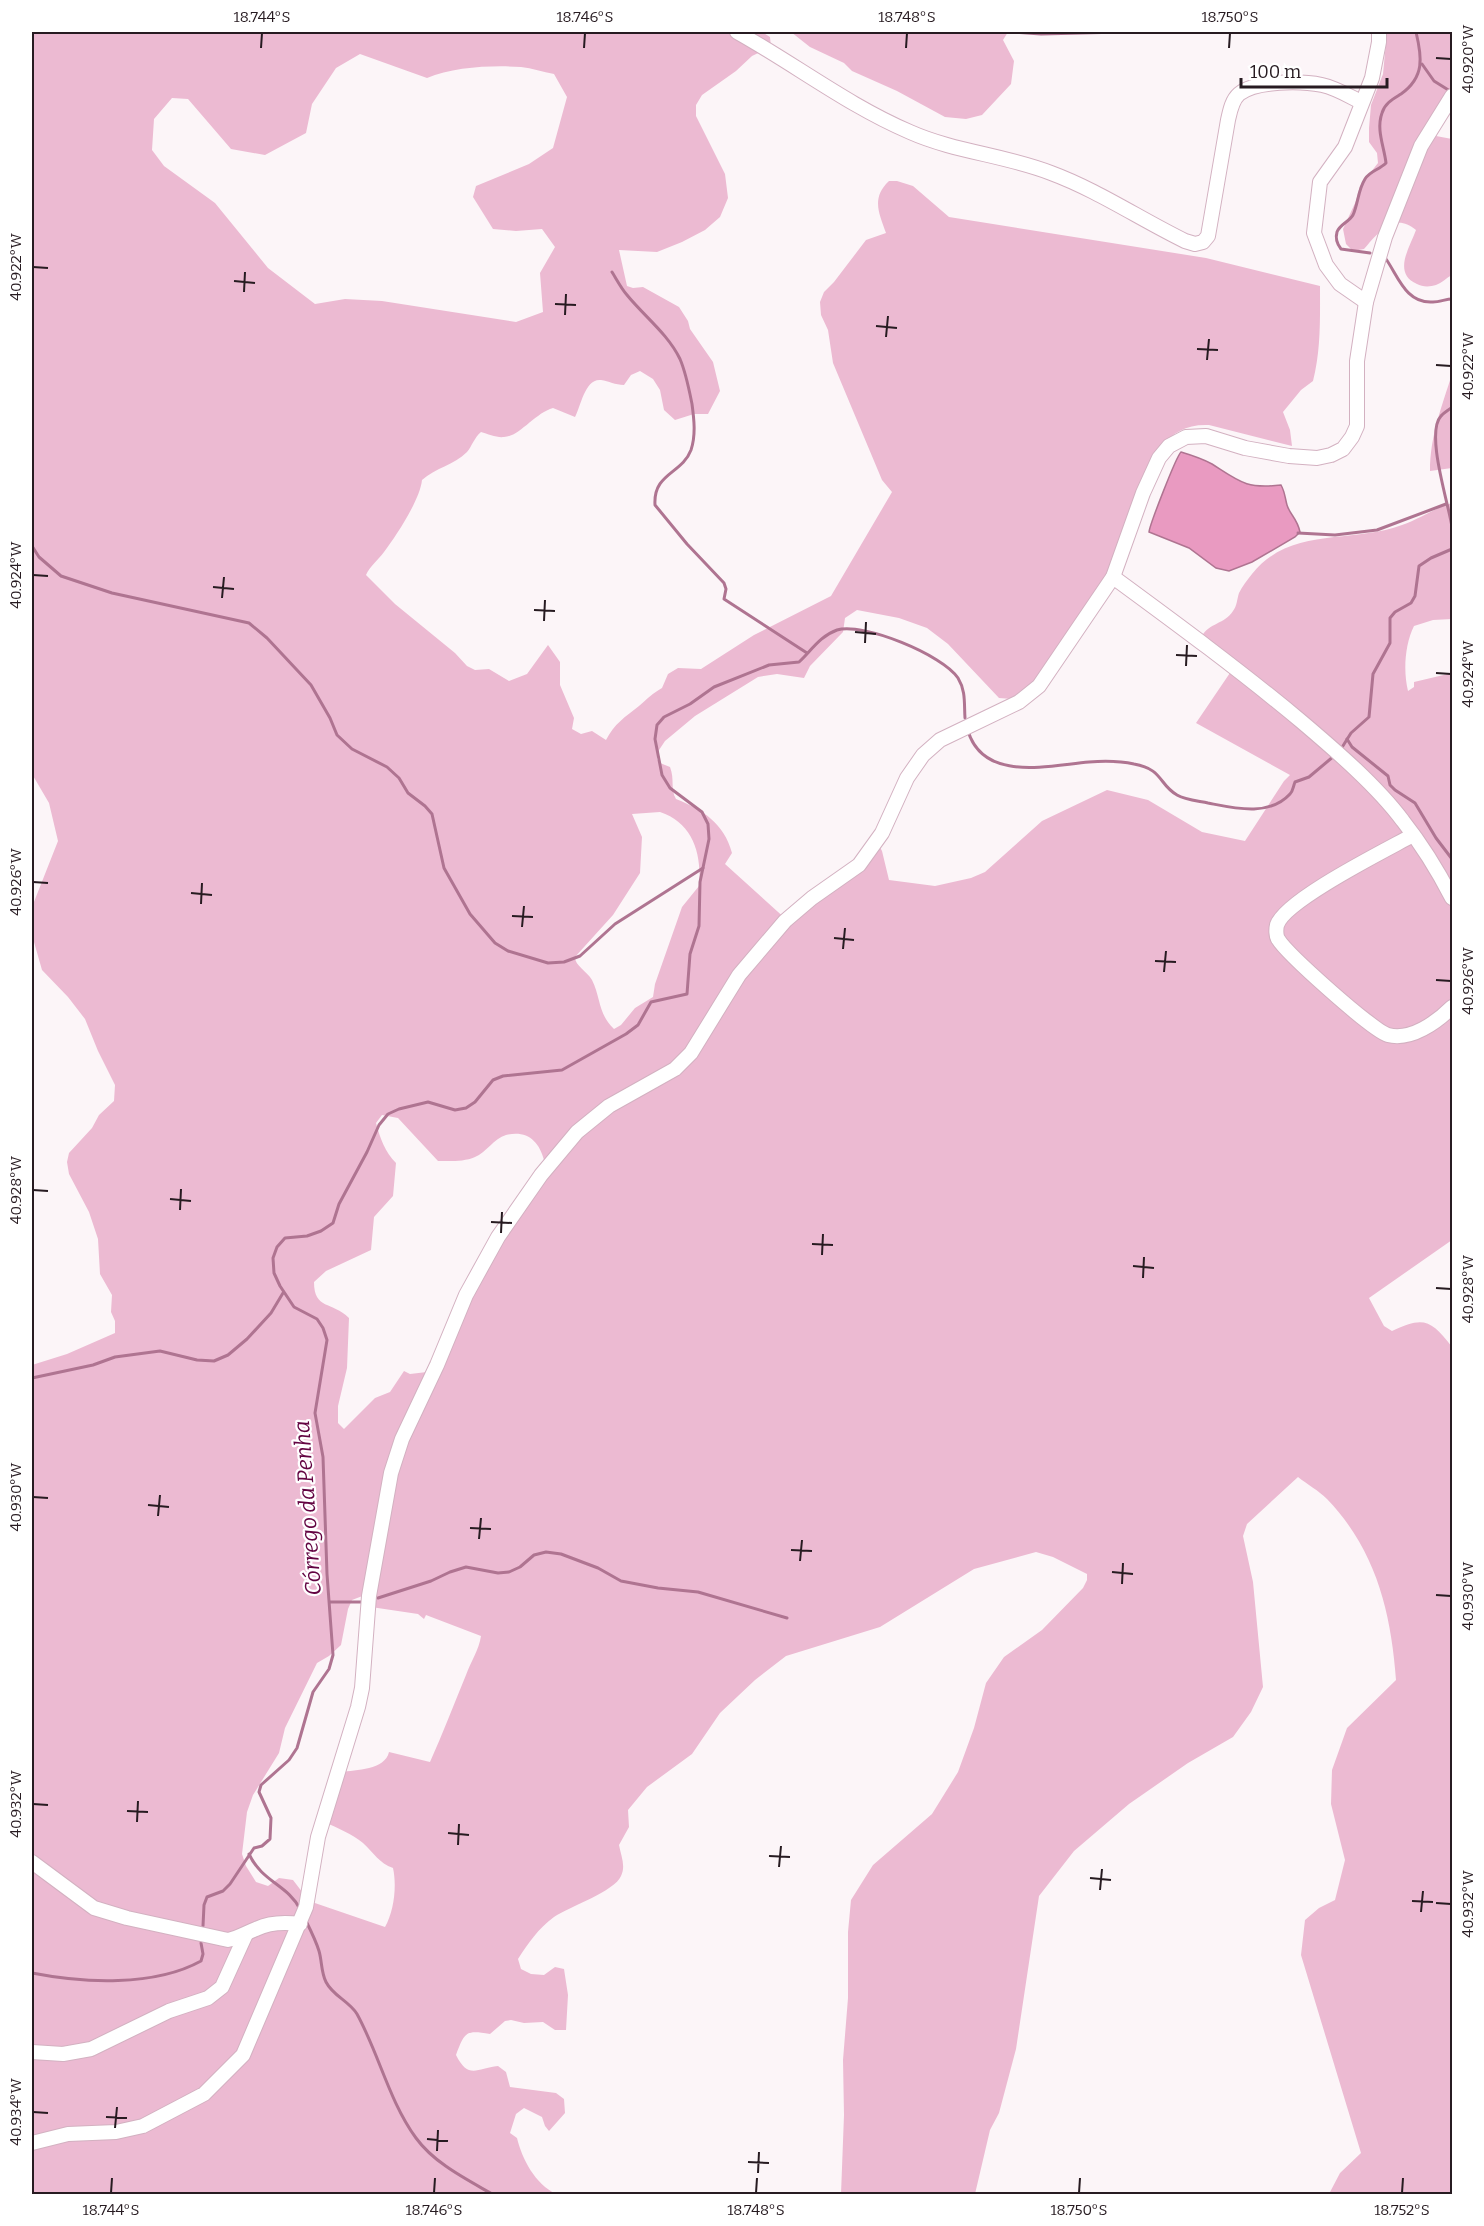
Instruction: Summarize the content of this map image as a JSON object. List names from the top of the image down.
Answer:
{
  "water": ["Córrego da Penha"],
  "scale_bar": "100 m",
  "coordinates": [
    "18.744°S",
    "18.746°S",
    "18.748°S",
    "18.750°S",
    "40.920°W",
    "40.922°W",
    "40.924°W",
    "40.926°W",
    "40.928°W",
    "40.930°W",
    "40.932°W",
    "40.934°W",
    "18.752°S"
  ]
}
